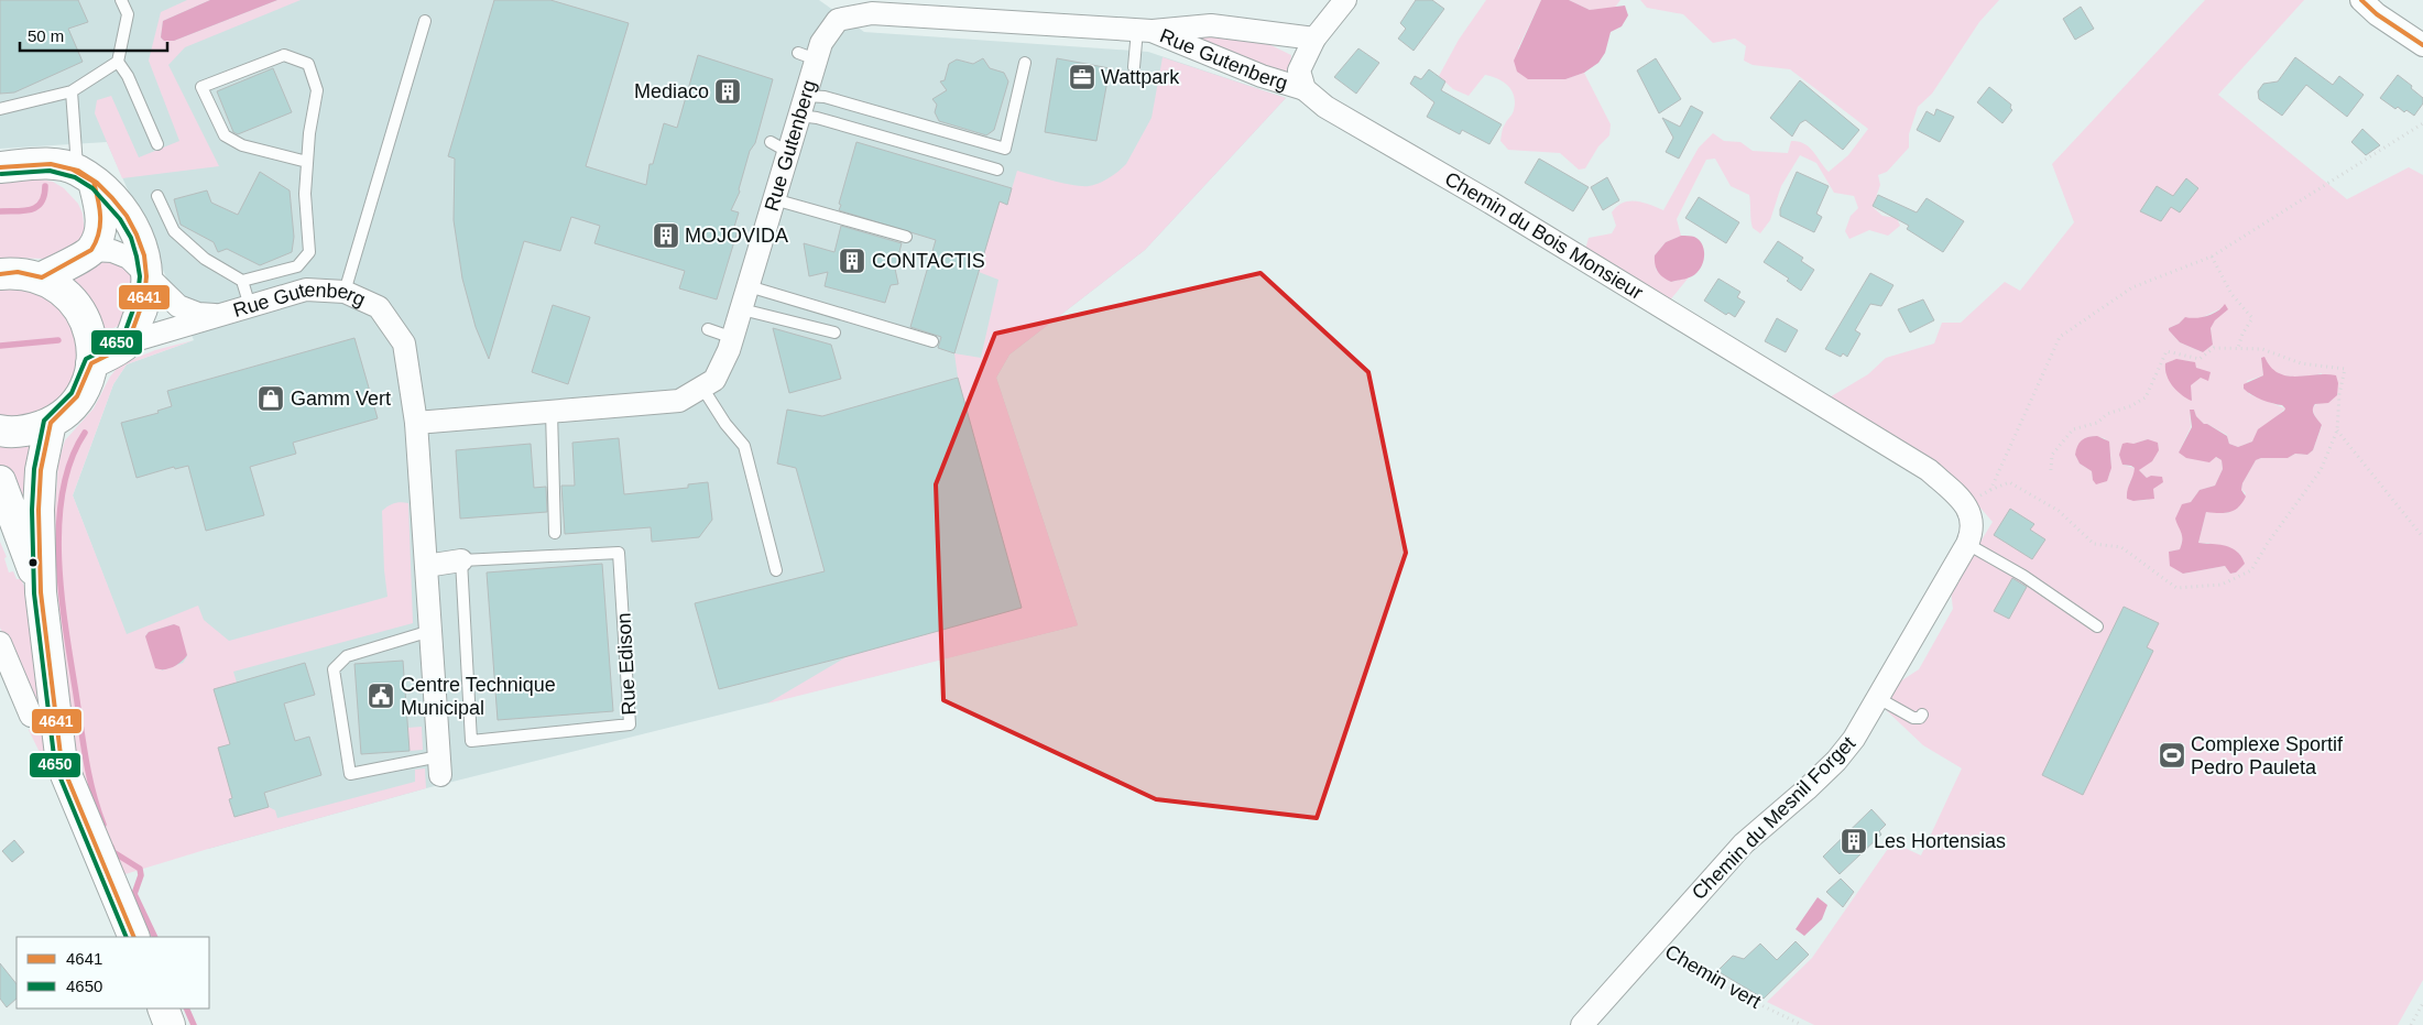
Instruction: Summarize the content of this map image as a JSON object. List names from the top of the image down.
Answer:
{
  "streets": {
    "main road": ["Rue Gutenberg"],
    "street": ["Chemin du Bois Monsieur", "Rue Edison", "Chemin du Mesnil Forget"],
    "path": ["Chemin vert"]
  },
  "crossings": [
    ["Rue Gutenberg", "Chemin du Bois Monsieur"],
    ["Chemin du Bois Monsieur", "Chemin du Mesnil Forget"],
    ["Chemin du Mesnil Forget", "Chemin vert"]
  ],
  "places": {
    "office": ["Wattpark"],
    "building": [
      "Mediaco",
      "MOJOVIDA",
      "CONTACTIS",
      "Les Hortensias"
    ],
    "shop": ["Gamm Vert"],
    "public building": ["Centre Technique Municipal"],
    "sports": ["Complexe Sportif Pedro Pauleta"]
  },
  "lines": ["transit line 4641", "transit line 4650"],
  "legend": ["4641", "4650"],
  "scale_bar": "50 m"
}
